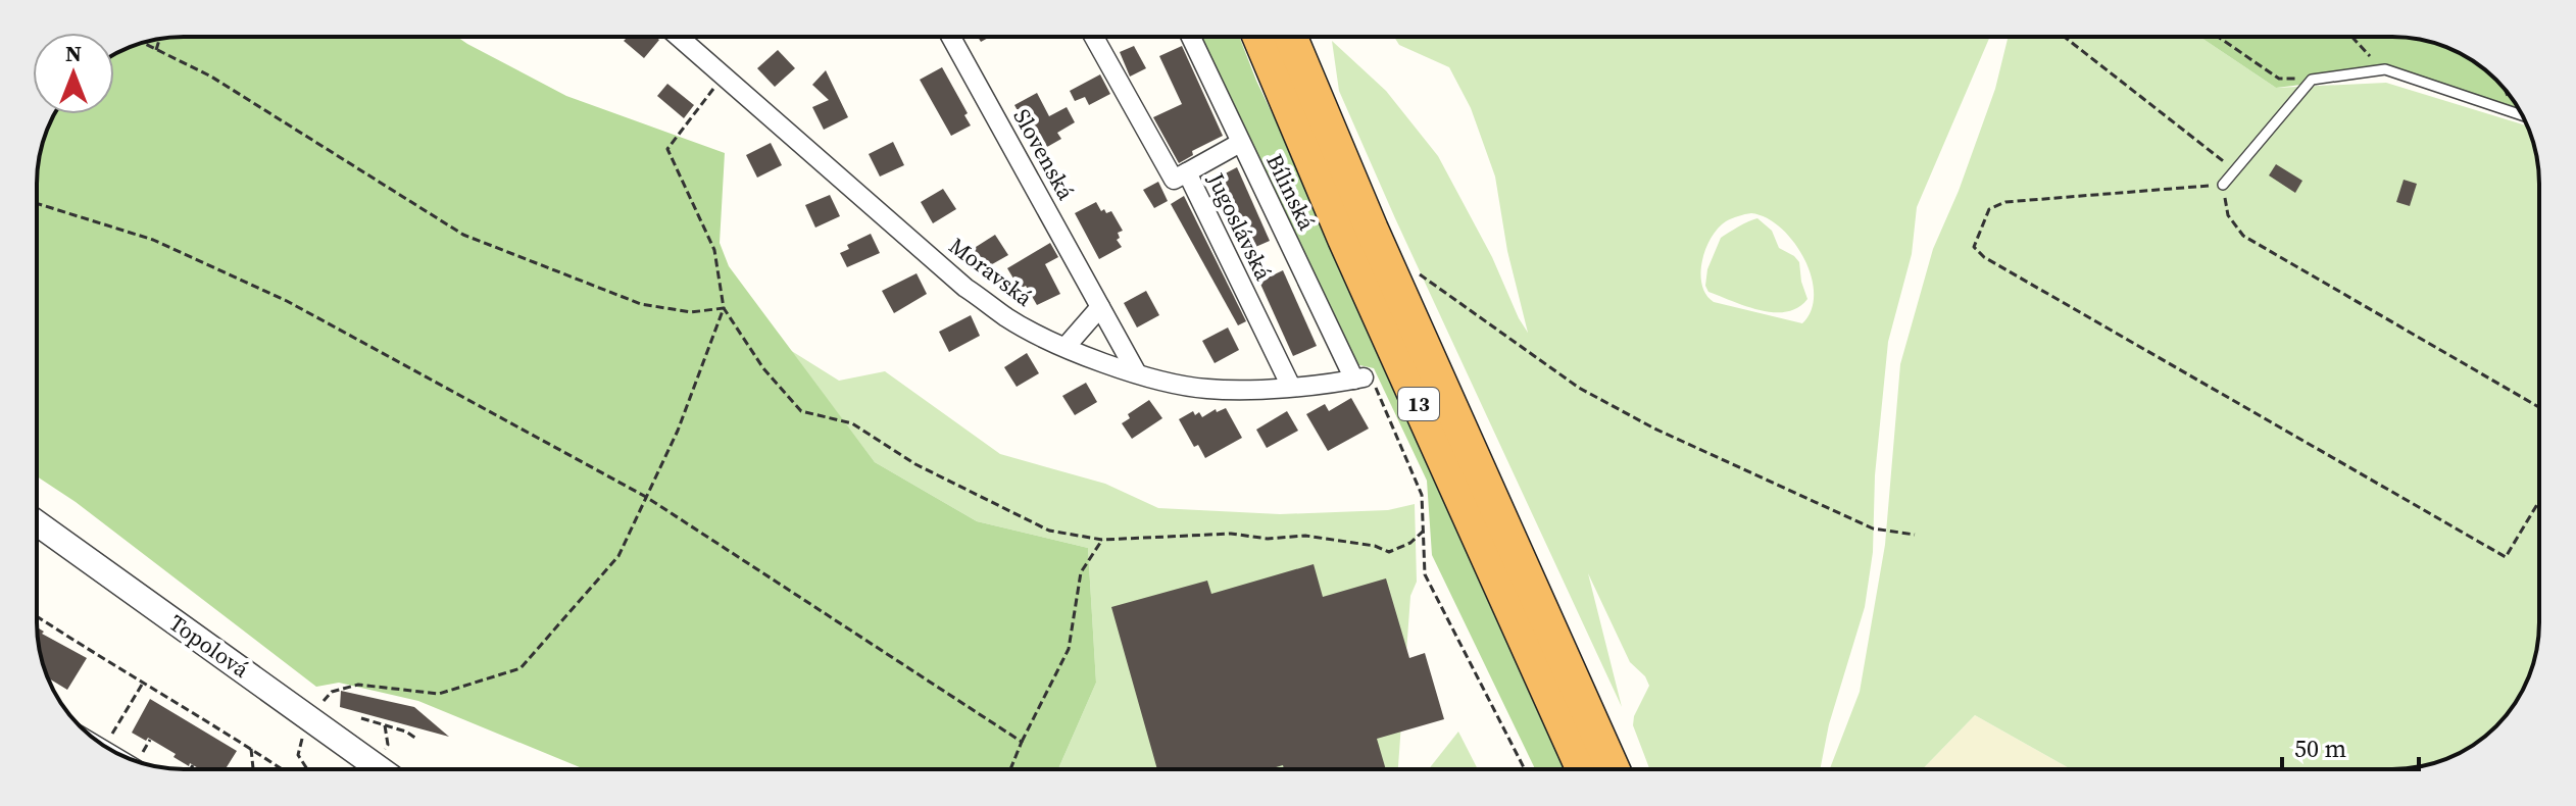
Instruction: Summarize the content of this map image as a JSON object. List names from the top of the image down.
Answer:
{
  "streets": {
    "highway": ["13"],
    "street": [
      "Slovenská",
      "Bílinská",
      "Jugoslávská",
      "Moravská",
      "Topolová"
    ]
  },
  "crossings": [
    ["Slovenská", "Moravská"],
    ["Bílinská", "Moravská"],
    ["Jugoslávská", "Moravská"]
  ],
  "scale_bar": "50 m",
  "north": "top"
}
